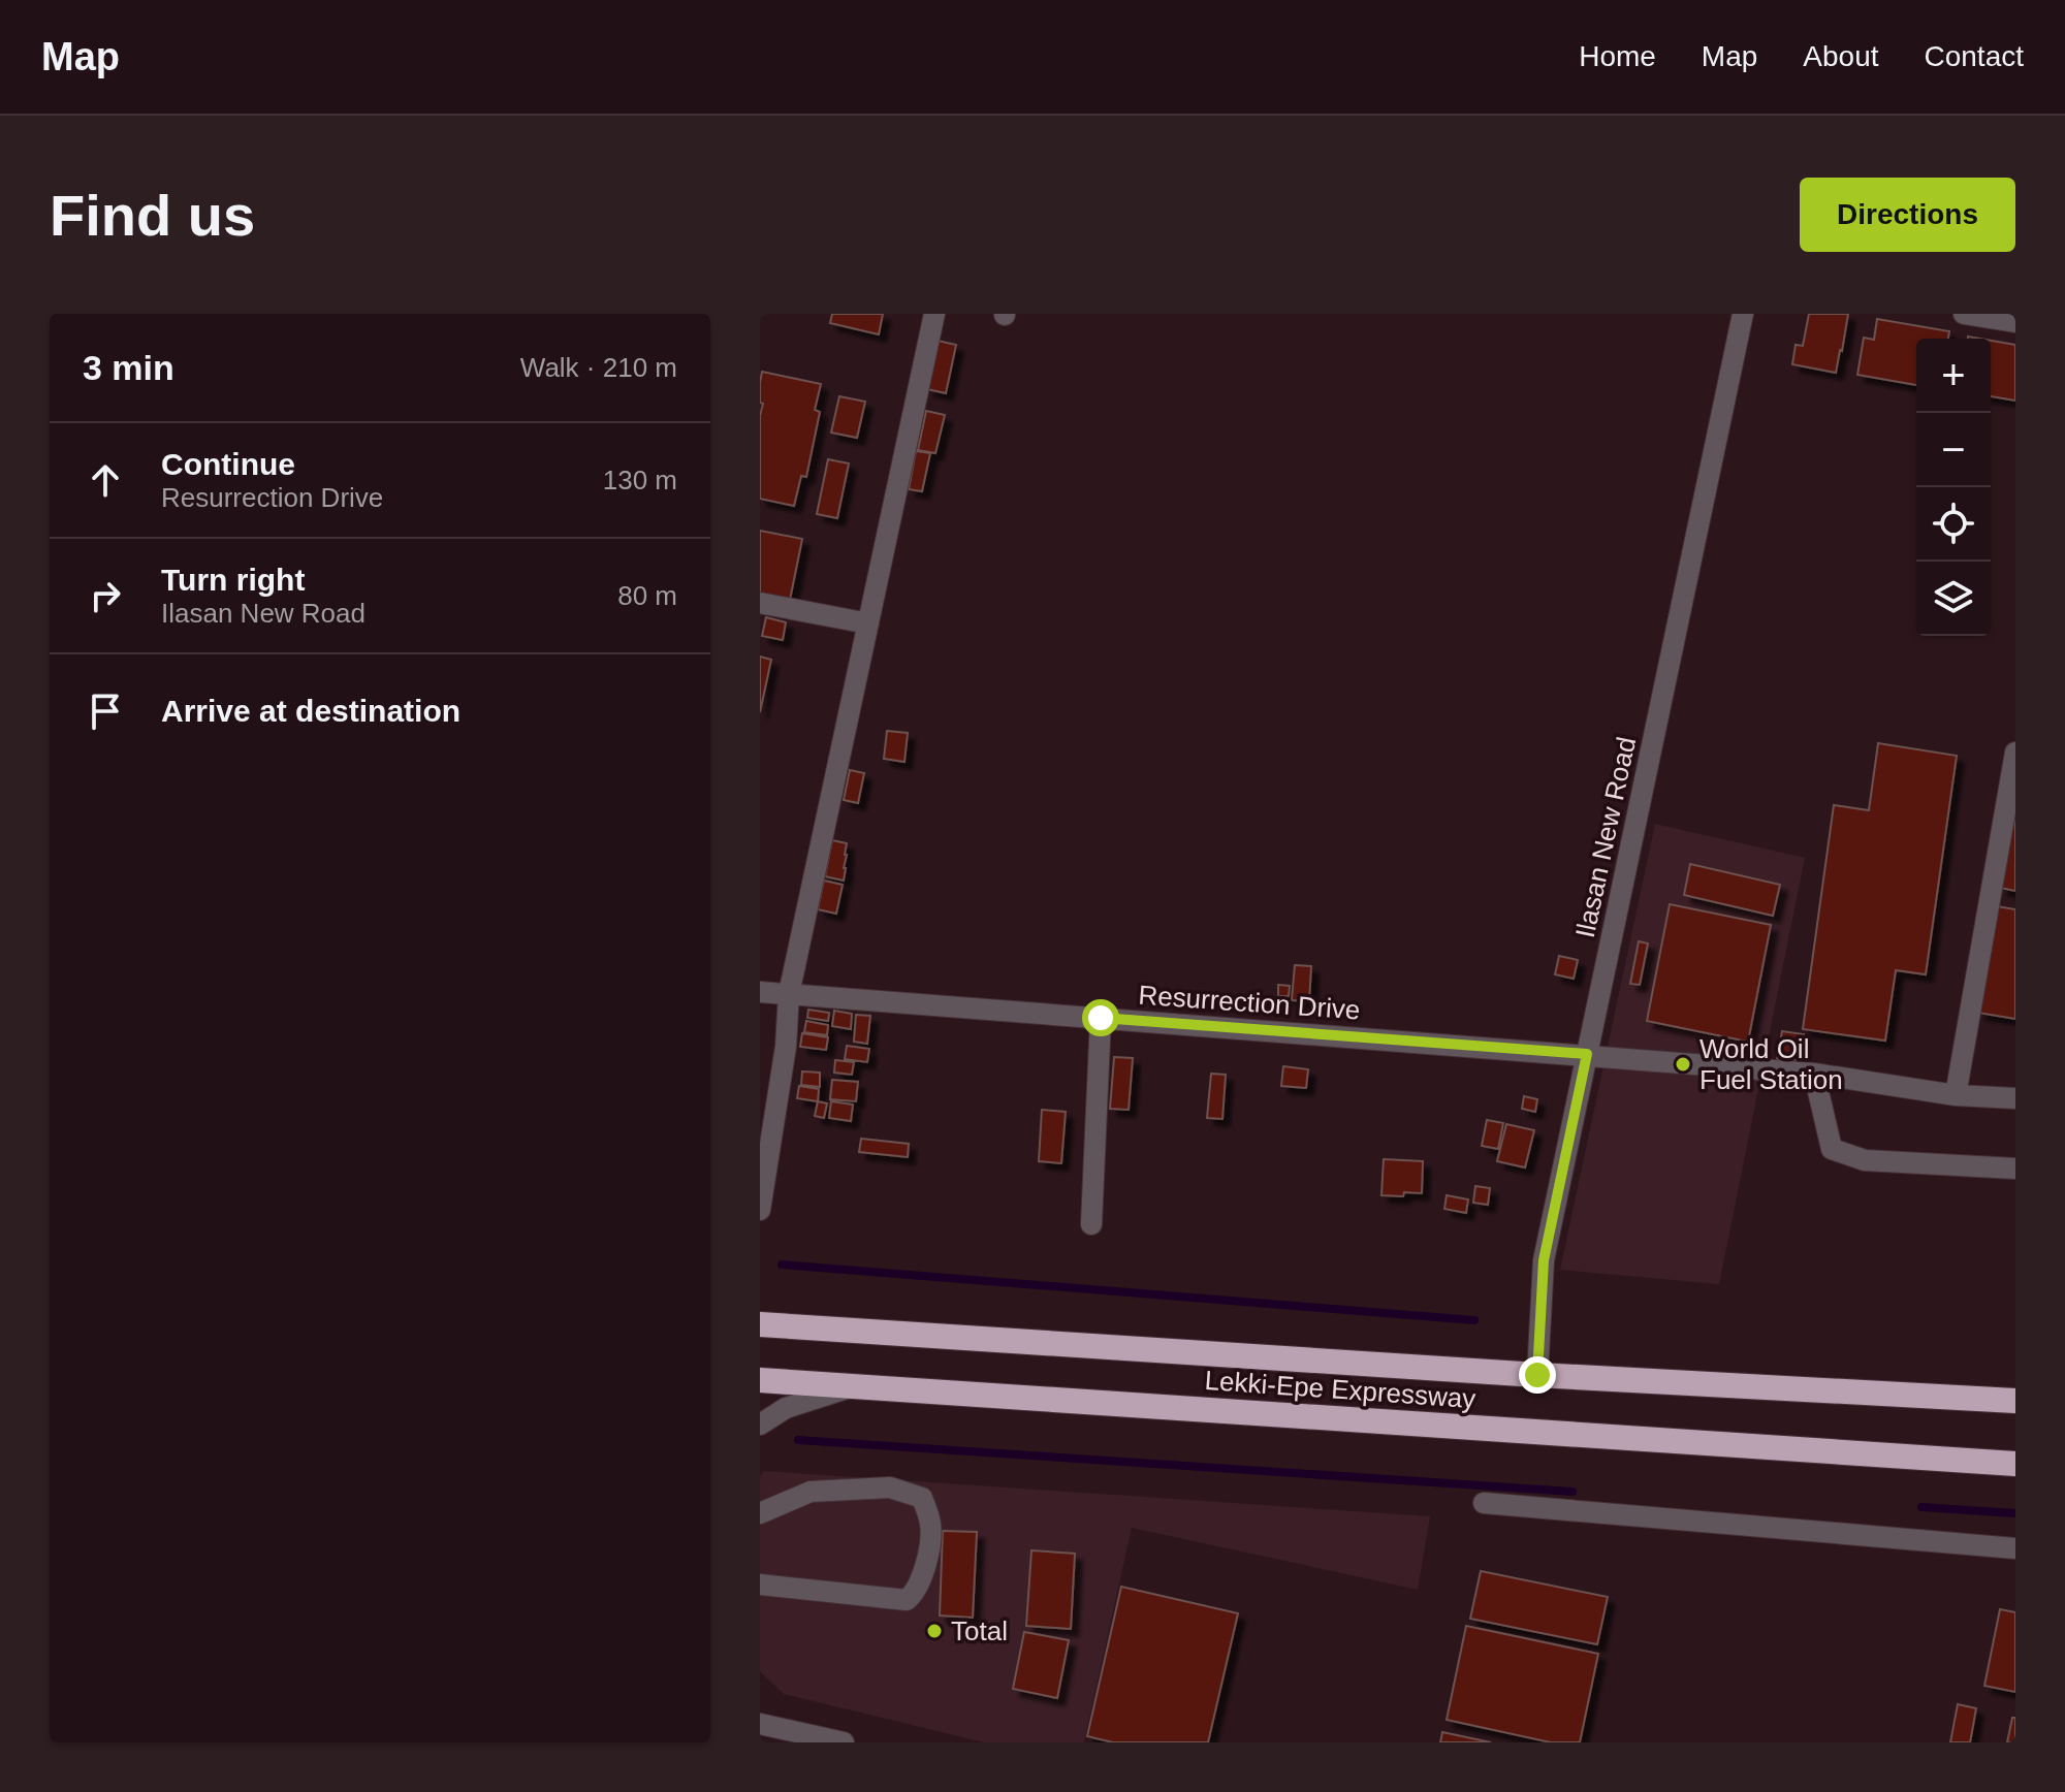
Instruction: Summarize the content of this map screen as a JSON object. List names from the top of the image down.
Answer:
{
  "streets": {
    "highway": ["Lekki-Epe Expressway"],
    "street": ["Ilasan New Road", "Resurrection Drive"]
  },
  "crossings": [
    ["Ilasan New Road", "Resurrection Drive"],
    ["Ilasan New Road", "Lekki-Epe Expressway"]
  ],
  "places": ["World Oil Fuel Station", "Total"],
  "page": {
    "header": "Map",
    "nav": [
      "Home",
      "Map",
      "About",
      "Contact"
    ],
    "buttons": "Directions",
    "title": "Find us",
    "heading": ["3 min", "Walk · 210 m"],
    "map_buttons": ["+", "−"],
    "list": [
      ["Continue", "Resurrection Drive", "130 m"],
      ["Turn right", "Ilasan New Road", "80 m"],
      "Arrive at destination"
    ]
  }
}
